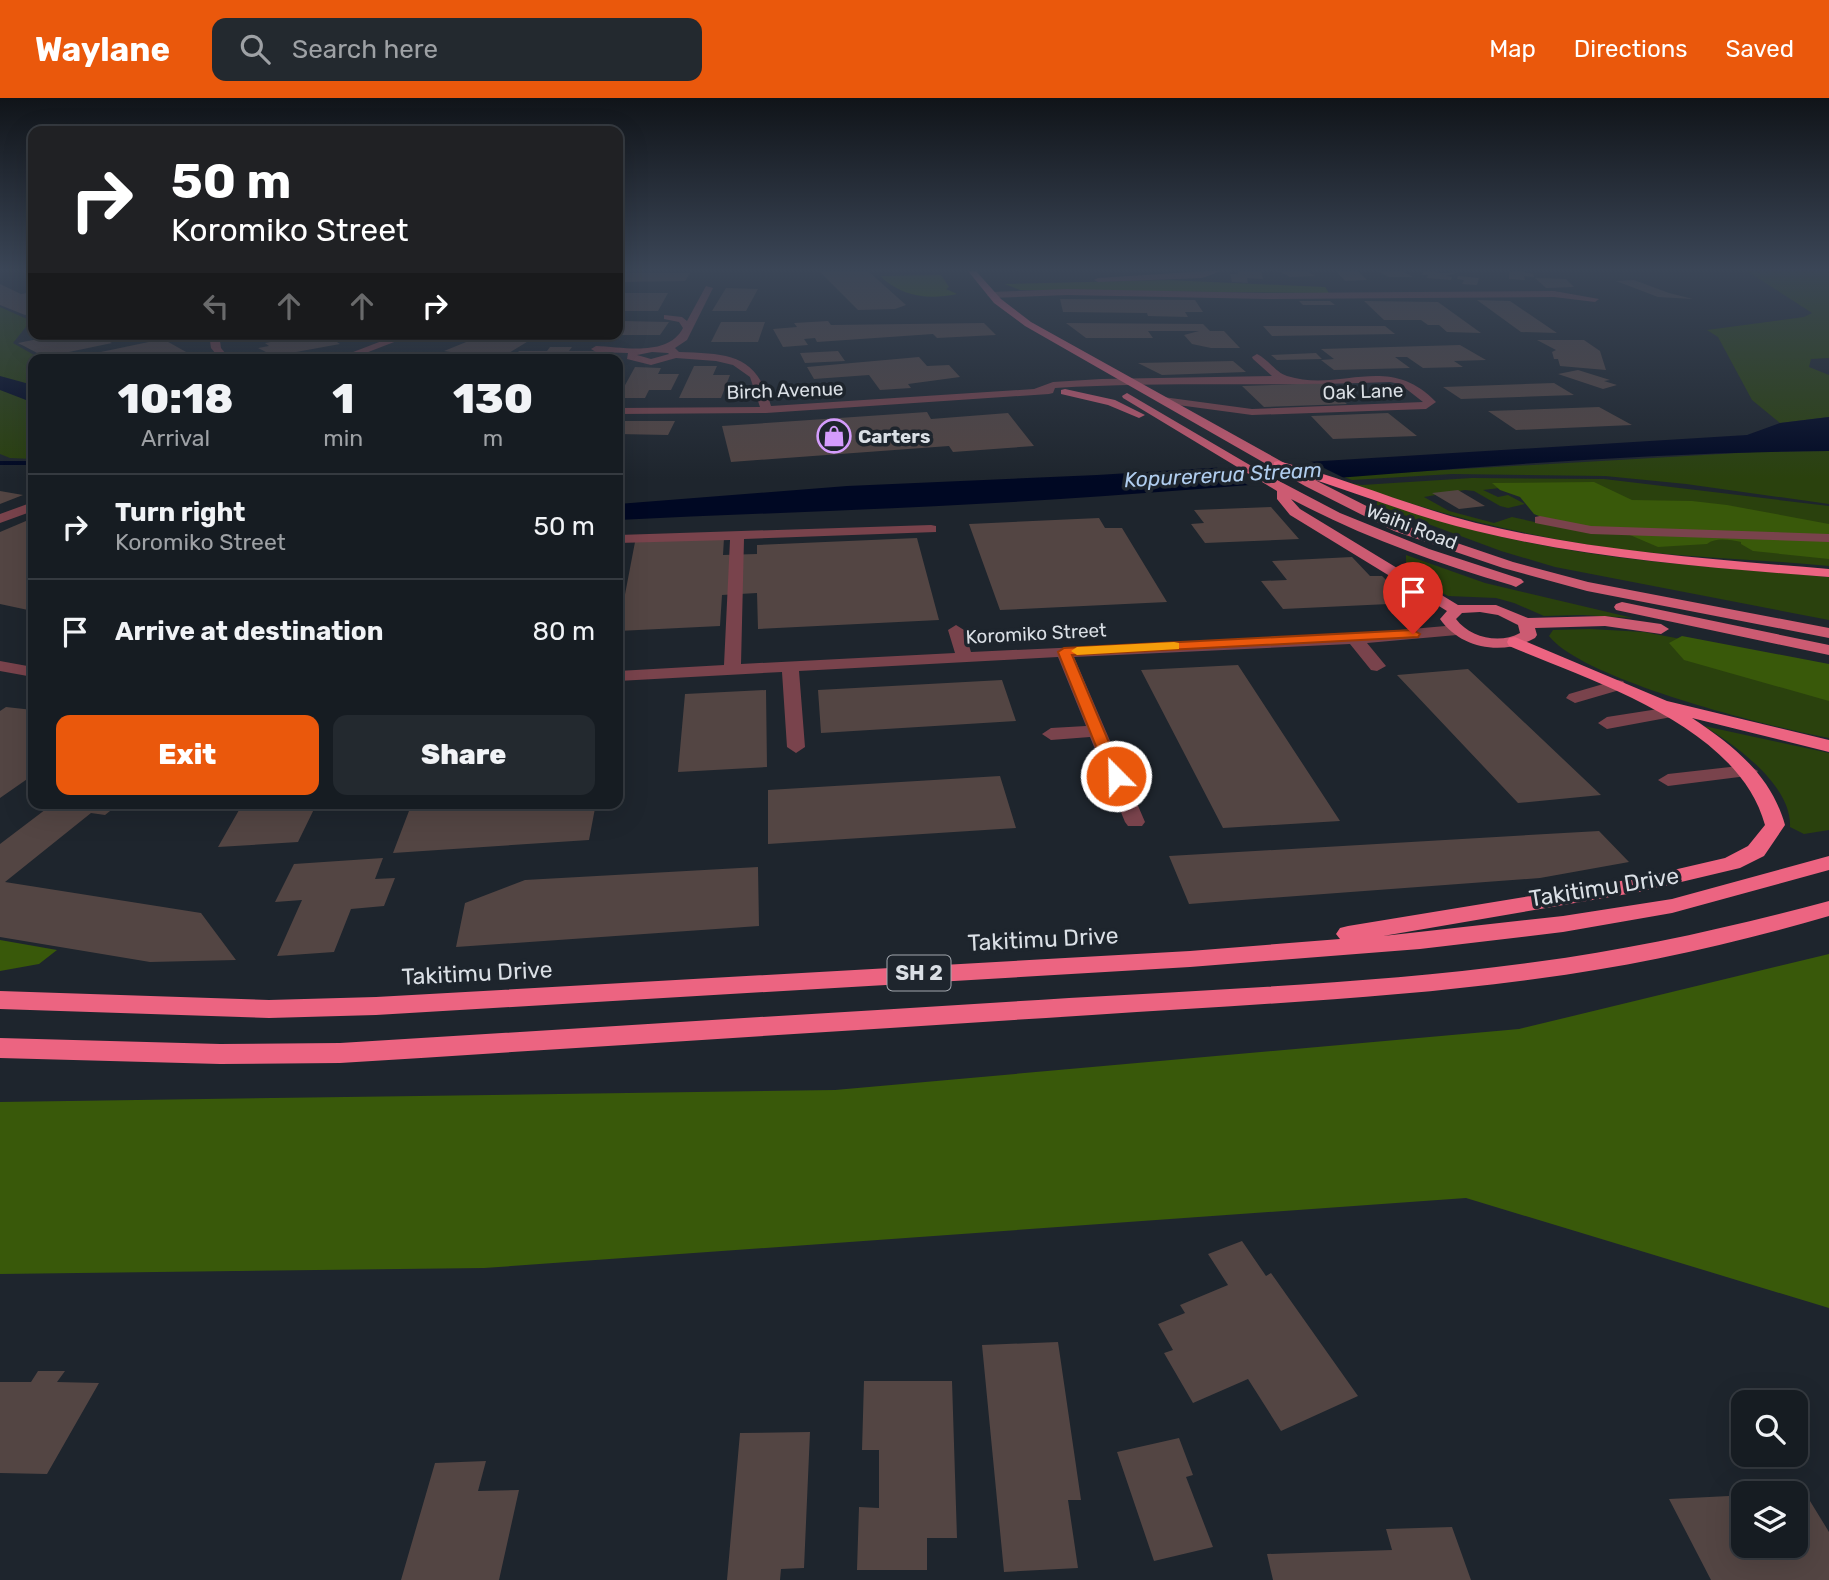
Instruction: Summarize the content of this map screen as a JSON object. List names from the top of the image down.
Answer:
{
  "streets": {
    "highway": ["Takitimu Drive", "SH 2"],
    "main road": ["Waihi Road"],
    "street": ["Birch Avenue", "Oak Lane", "Koromiko Street"]
  },
  "crossings": [
    ["Birch Avenue", "Oak Lane"],
    ["Birch Avenue", "Waihi Road"],
    ["Oak Lane", "Waihi Road"]
  ],
  "water": ["Kopurererua Stream"],
  "places": {
    "shop": ["Carters"]
  },
  "page": {
    "header": "Waylane",
    "search": "Search here",
    "nav": ["Map", "Directions", "Saved"],
    "turn": ["50 m", "Koromiko Street"],
    "eta": [
      "10:18",
      "Arrival",
      "1",
      "min",
      "130",
      "m"
    ],
    "list": [
      {
        "name": "Turn right",
        "note": "Koromiko Street",
        "value": "50 m"
      },
      {
        "name": "Arrive at destination",
        "value": "80 m"
      }
    ],
    "buttons": ["Exit", "Share"]
  }
}
